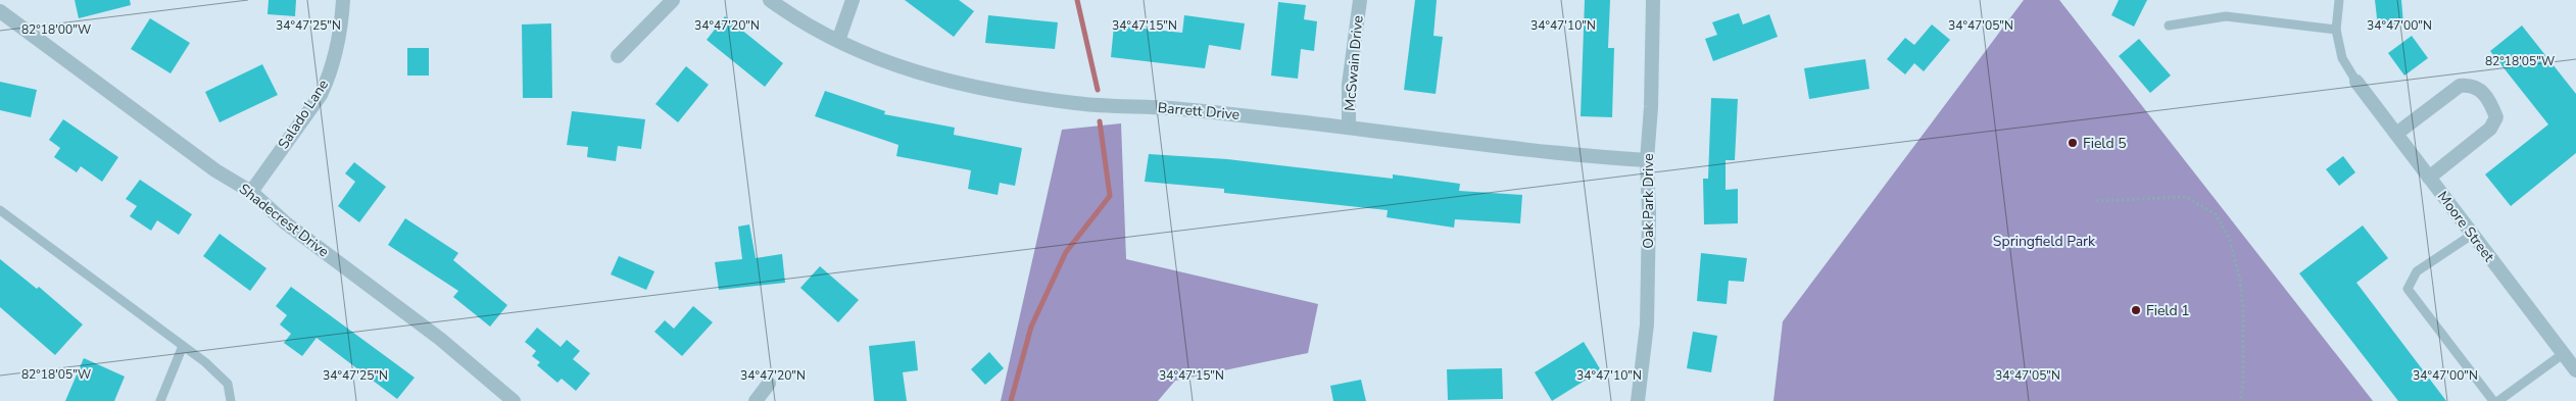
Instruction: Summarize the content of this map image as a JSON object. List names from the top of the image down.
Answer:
{
  "streets": {
    "street": [
      "McSwain Drive",
      "Barrett Drive",
      "Salado Lane",
      "Oak Park Drive",
      "Shadecrest Drive",
      "Moore Street"
    ]
  },
  "crossings": [
    ["McSwain Drive", "Barrett Drive"],
    ["Barrett Drive", "Oak Park Drive"],
    ["Salado Lane", "Shadecrest Drive"]
  ],
  "parks": ["Springfield Park"],
  "places": ["Field 5", "Field 1"],
  "coordinates": [
    "34°47'25\"N",
    "34°47'20\"N",
    "34°47'15\"N",
    "34°47'10\"N",
    "34°47'05\"N",
    "34°47'00\"N",
    "82°18'00\"W",
    "82°18'05\"W"
  ]
}
